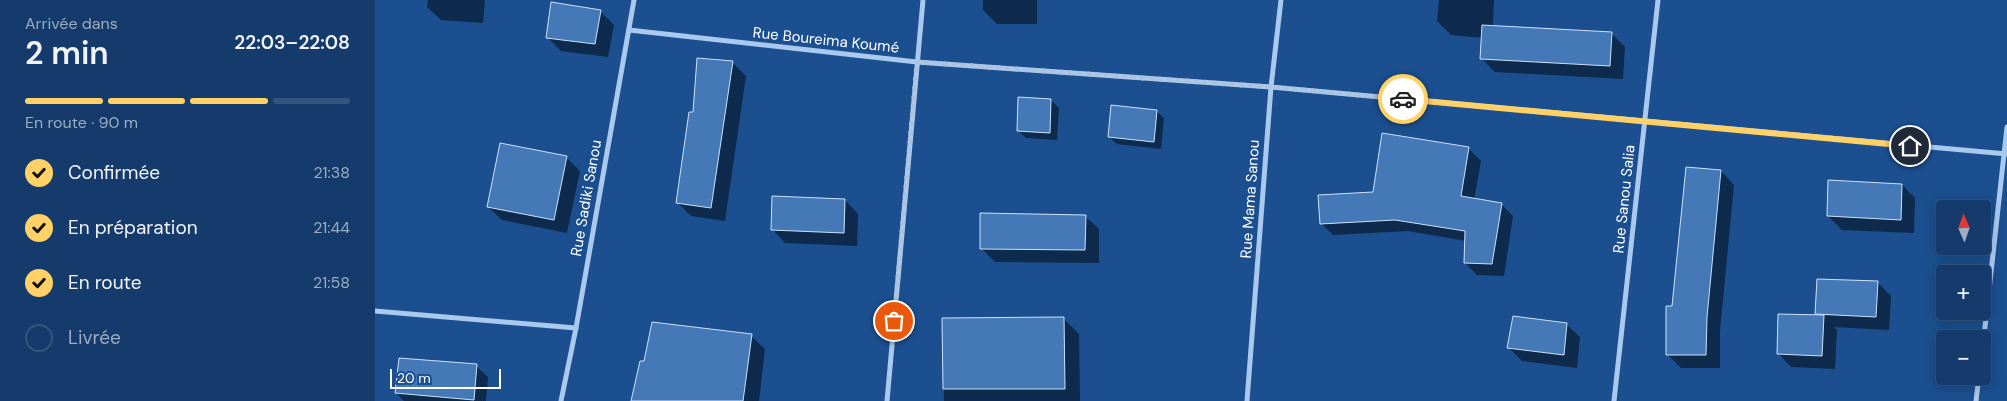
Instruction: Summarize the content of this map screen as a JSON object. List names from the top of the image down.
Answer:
{
  "streets": {
    "street": [
      "Rue Boureima Koumé",
      "Rue Sadiki Sanou",
      "Rue Mama Sanou",
      "Rue Sanou Salia"
    ]
  },
  "crossings": [
    ["Rue Boureima Koumé", "Rue Sadiki Sanou"],
    ["Rue Boureima Koumé", "Rue Mama Sanou"],
    ["Rue Boureima Koumé", "Rue Sanou Salia"]
  ],
  "scale_bar": "20 m",
  "north": "top",
  "page": {
    "heading": ["2 min", "Arrivée dans", "22:03–22:08"],
    "bar": "En route · 90 m",
    "list": [
      ["Confirmée", "21:38"],
      ["En préparation", "21:44"],
      ["En route", "21:58"],
      "Livrée"
    ],
    "map_buttons": ["+", "−"],
    "scale": "20 m"
  }
}
